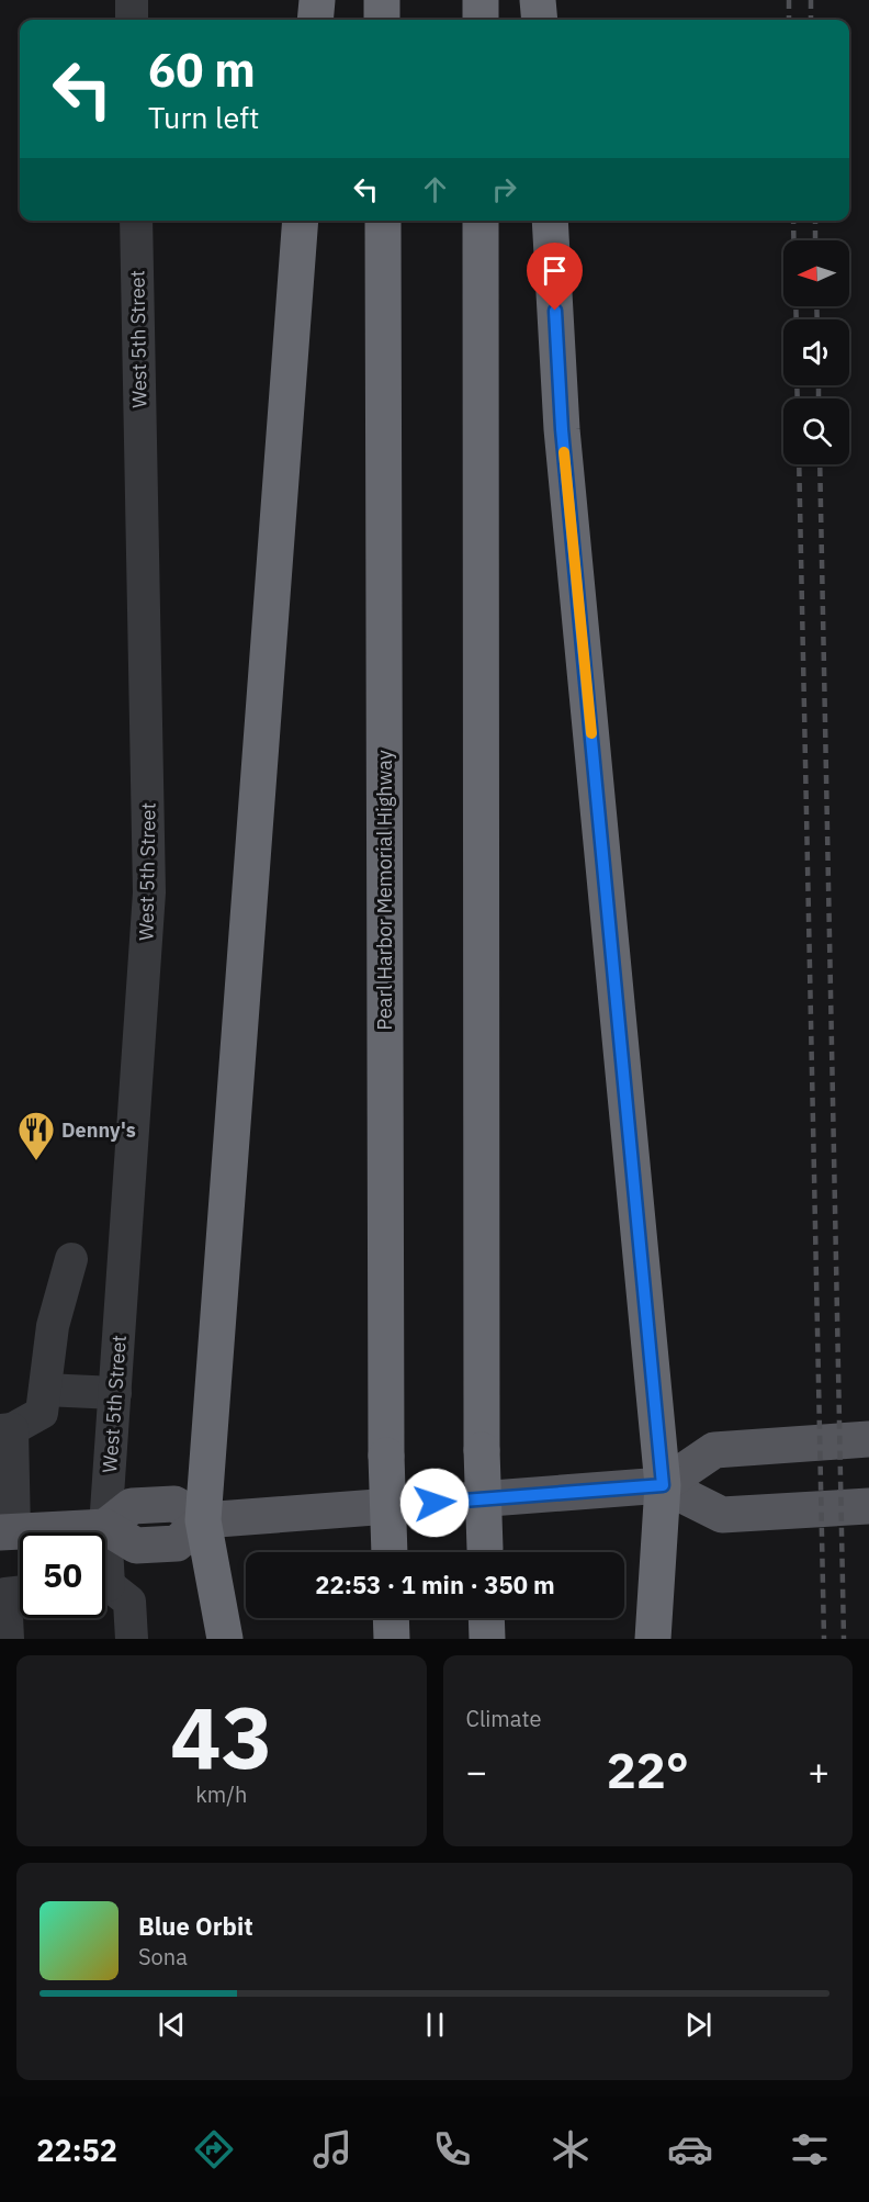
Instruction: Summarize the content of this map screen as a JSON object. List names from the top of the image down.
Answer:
{
  "streets": {
    "highway": ["Pearl Harbor Memorial Highway"],
    "street": ["West 5th Street"]
  },
  "places": {
    "restaurant": ["Denny's"]
  },
  "north": "left",
  "page": {
    "turn": ["60 m", "Turn left"],
    "limit": "50",
    "trip": "22:53 · 1 min · 350 m",
    "tile": [
      ["43", "km/h"],
      "Climate"
    ],
    "heat": ["−", "22°", "+"],
    "song": ["Blue Orbit", "Sona"],
    "tabs": "22:52"
  }
}
